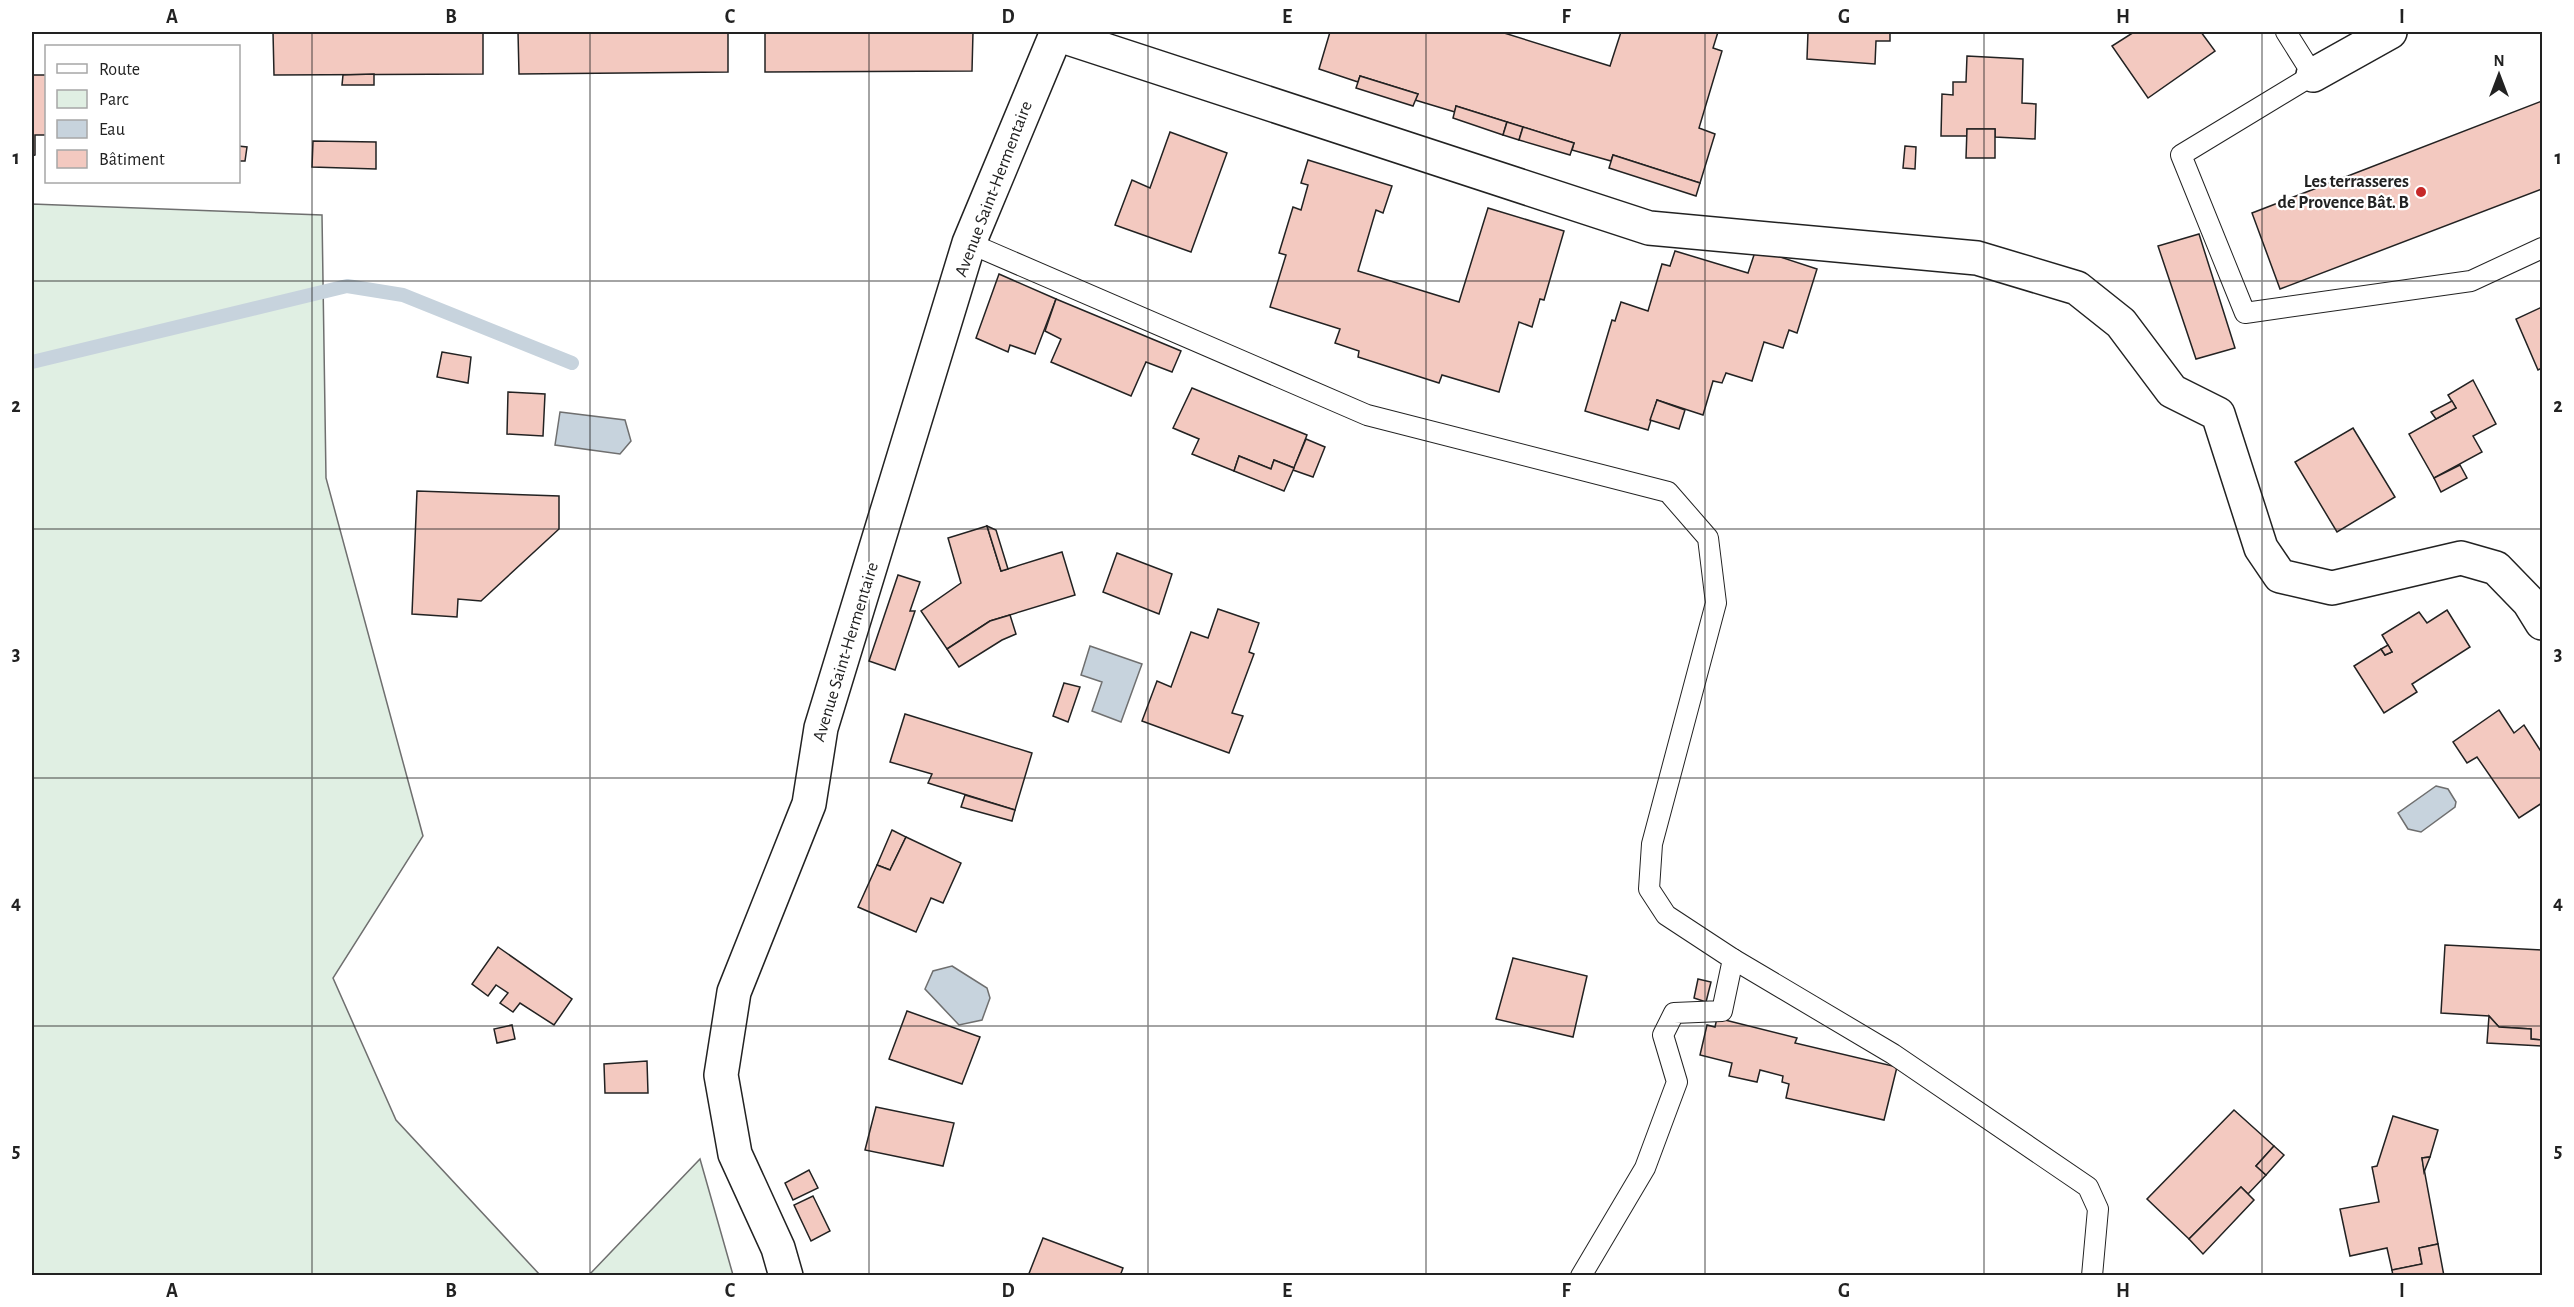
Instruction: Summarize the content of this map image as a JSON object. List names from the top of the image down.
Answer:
{
  "streets": {
    "street": ["Avenue Saint-Hermentaire"]
  },
  "places": ["Les terrasseres de Provence Bât. B"],
  "legend": [
    "Route",
    "Parc",
    "Eau",
    "Bâtiment"
  ],
  "north": "top",
  "grid": {
    "columns": [
      "A",
      "B",
      "C",
      "D",
      "E",
      "F",
      "G",
      "H",
      "I"
    ],
    "rows": [
      "1",
      "2",
      "3",
      "4",
      "5"
    ]
  }
}
